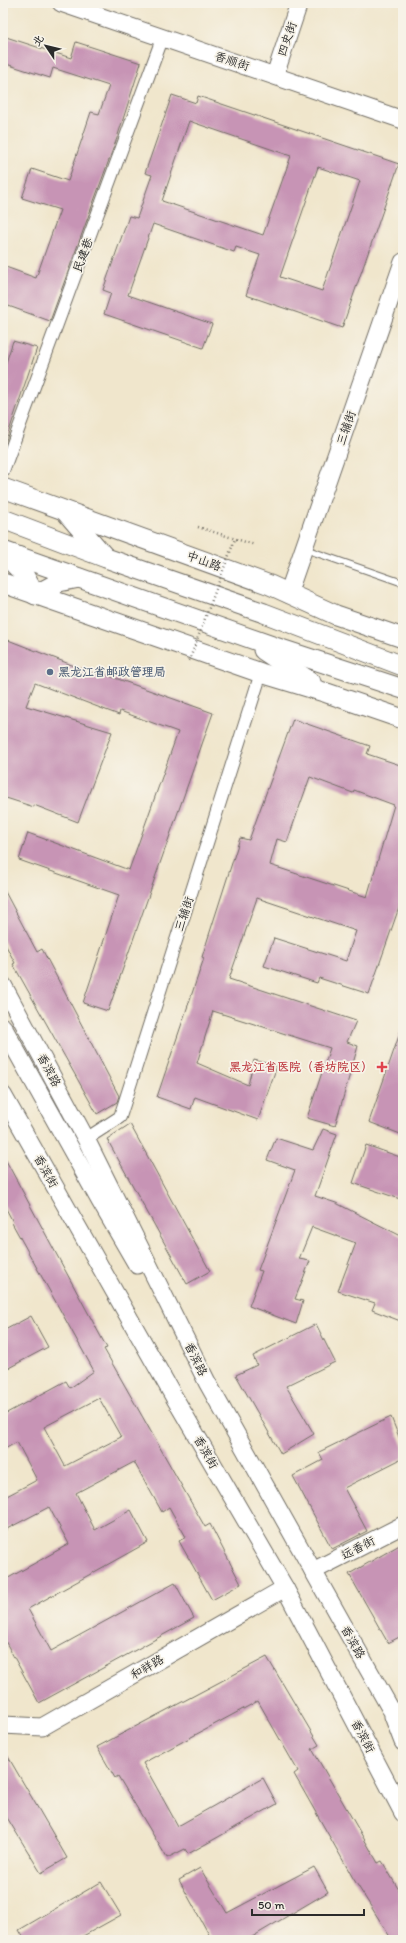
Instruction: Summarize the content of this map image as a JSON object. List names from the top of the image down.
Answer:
{
  "streets": {
    "main road": [
      "四史街",
      "香顺街",
      "三辅街",
      "中山路",
      "香滨路",
      "香滨街",
      "远香街",
      "和祥路"
    ],
    "street": ["民建巷"]
  },
  "crossings": [
    ["四史街", "香顺街"],
    ["香顺街", "民建巷"],
    ["三辅街", "中山路"],
    ["三辅街", "香滨路"],
    ["香滨路", "远香街"],
    ["香滨街", "和祥路"]
  ],
  "places": {
    "other": ["黑龙江省邮政管理局"],
    "health": ["黑龙江省医院（香坊院区）"]
  },
  "scale_bar": "50 m",
  "north": "top left"
}
